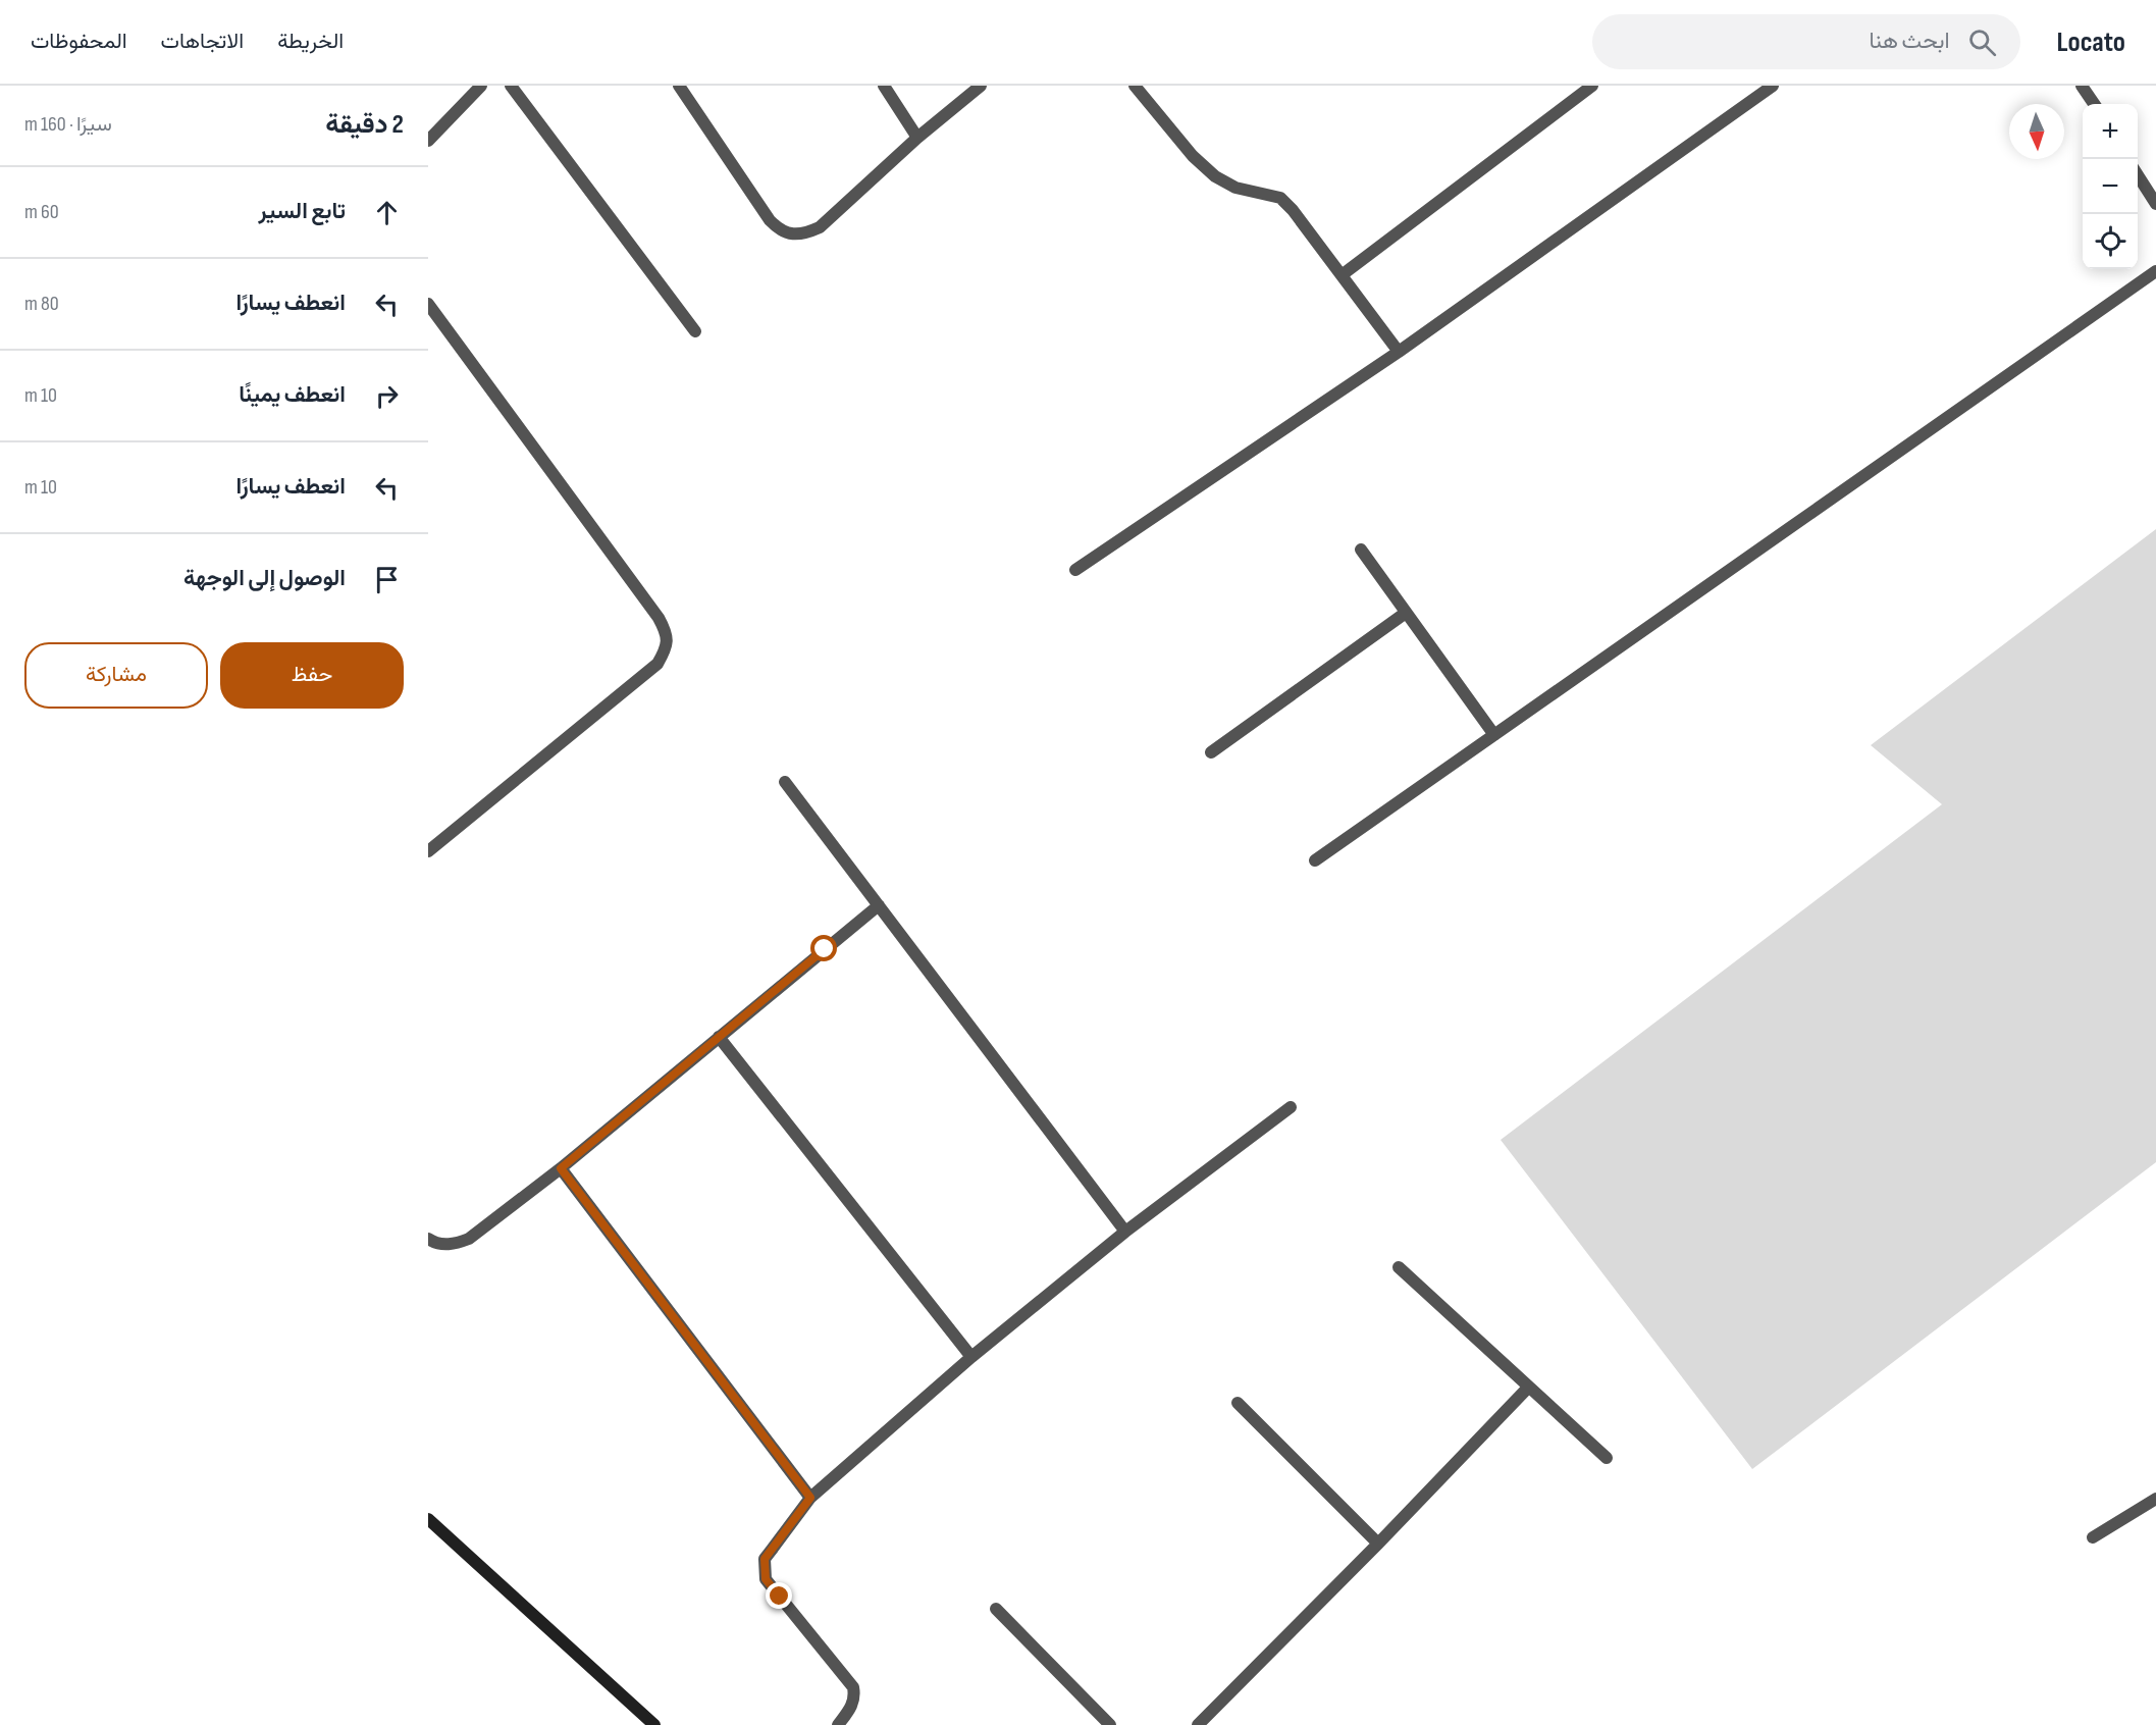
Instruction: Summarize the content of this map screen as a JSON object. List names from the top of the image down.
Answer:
{
  "north": "bottom",
  "page": {
    "header": "Locato",
    "search": "ابحث هنا",
    "nav": ["الخريطة", "الاتجاهات", "المحفوظات"],
    "heading": ["2 دقيقة", "سيرًا · 160 m"],
    "map_buttons": ["+", "−"],
    "list": [
      ["تابع السير", "60 m"],
      ["انعطف يسارًا", "80 m"],
      ["انعطف يمينًا", "10 m"],
      ["انعطف يسارًا", "10 m"],
      "الوصول إلى الوجهة"
    ],
    "buttons": ["حفظ", "مشاركة"]
  }
}
